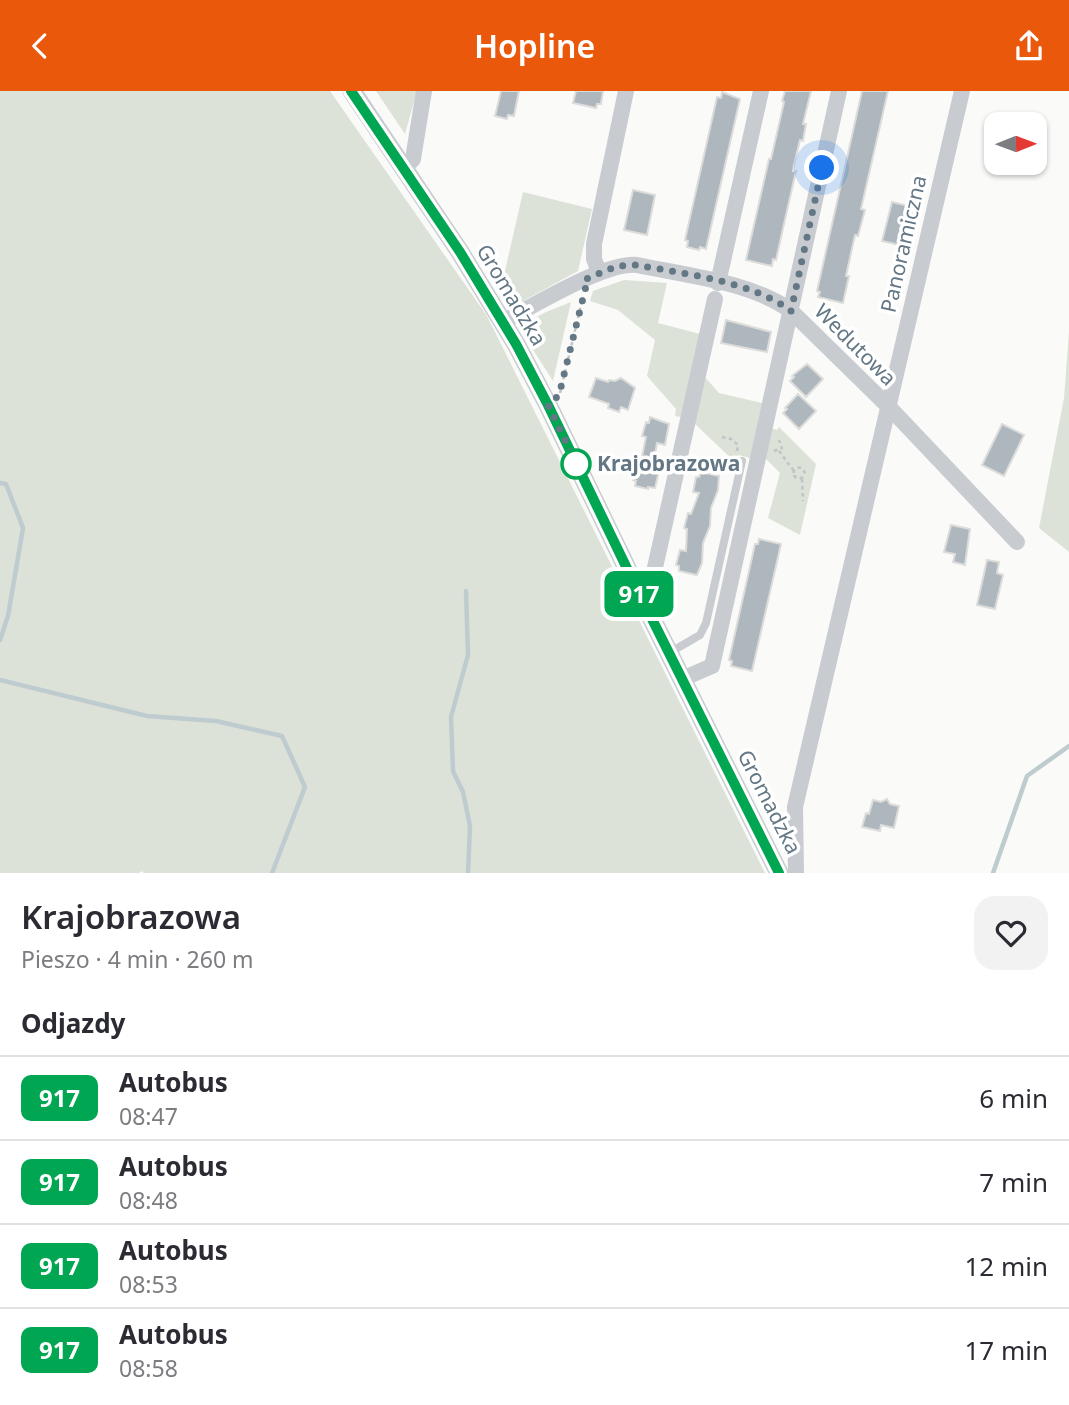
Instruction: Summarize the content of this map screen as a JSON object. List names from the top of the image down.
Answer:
{
  "streets": {
    "street": ["Panoramiczna", "Gromadzka", "Wedutowa"]
  },
  "crossings": [
    ["Panoramiczna", "Wedutowa"],
    ["Gromadzka", "Wedutowa"]
  ],
  "places": ["Krajobrazowa"],
  "lines": ["bus line 917"],
  "north": "right",
  "page": {
    "header": "Hopline",
    "on_map": "917",
    "heading": [
      ["Krajobrazowa", "Pieszo · 4 min · 260 m"],
      "Odjazdy"
    ],
    "list": [
      {
        "mark": "917",
        "name": "Autobus",
        "note": "08:47",
        "value": "6 min"
      },
      {
        "mark": "917",
        "name": "Autobus",
        "note": "08:48",
        "value": "7 min"
      },
      {
        "mark": "917",
        "name": "Autobus",
        "note": "08:53",
        "value": "12 min"
      },
      {
        "mark": "917",
        "name": "Autobus",
        "note": "08:58",
        "value": "17 min"
      }
    ]
  }
}
